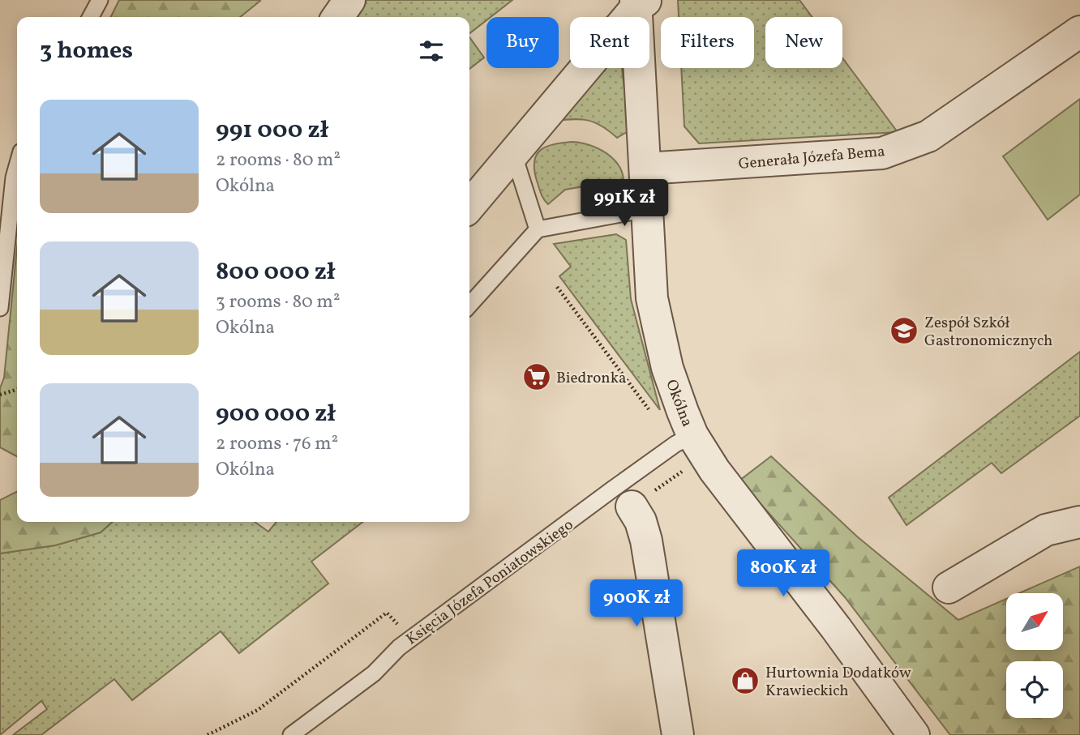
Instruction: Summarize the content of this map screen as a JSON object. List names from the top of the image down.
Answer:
{
  "streets": {
    "street": ["Generała Józefa Bema", "Okólna"],
    "lane": ["Księcia Józefa Poniatowskiego"]
  },
  "crossings": [
    ["Generała Józefa Bema", "Okólna"],
    ["Okólna", "Księcia Józefa Poniatowskiego"]
  ],
  "places": {
    "school or university": ["Zespół Szkół Gastronomicznych"],
    "supermarket": ["Biedronka"],
    "shop": ["Hurtownia Dodatków Krawieckich"]
  },
  "north": "top right",
  "page": {
    "chip": [
      "Buy",
      "Rent",
      "Filters",
      "New"
    ],
    "heading": "3 homes",
    "list": [
      {
        "name": "991 000 zł",
        "note": "2 rooms · 80 m² · Okólna"
      },
      {
        "name": "800 000 zł",
        "note": "3 rooms · 80 m² · Okólna"
      },
      {
        "name": "900 000 zł",
        "note": "2 rooms · 76 m² · Okólna"
      }
    ],
    "price": ["991K zł", "800K zł", "900K zł"]
  }
}
